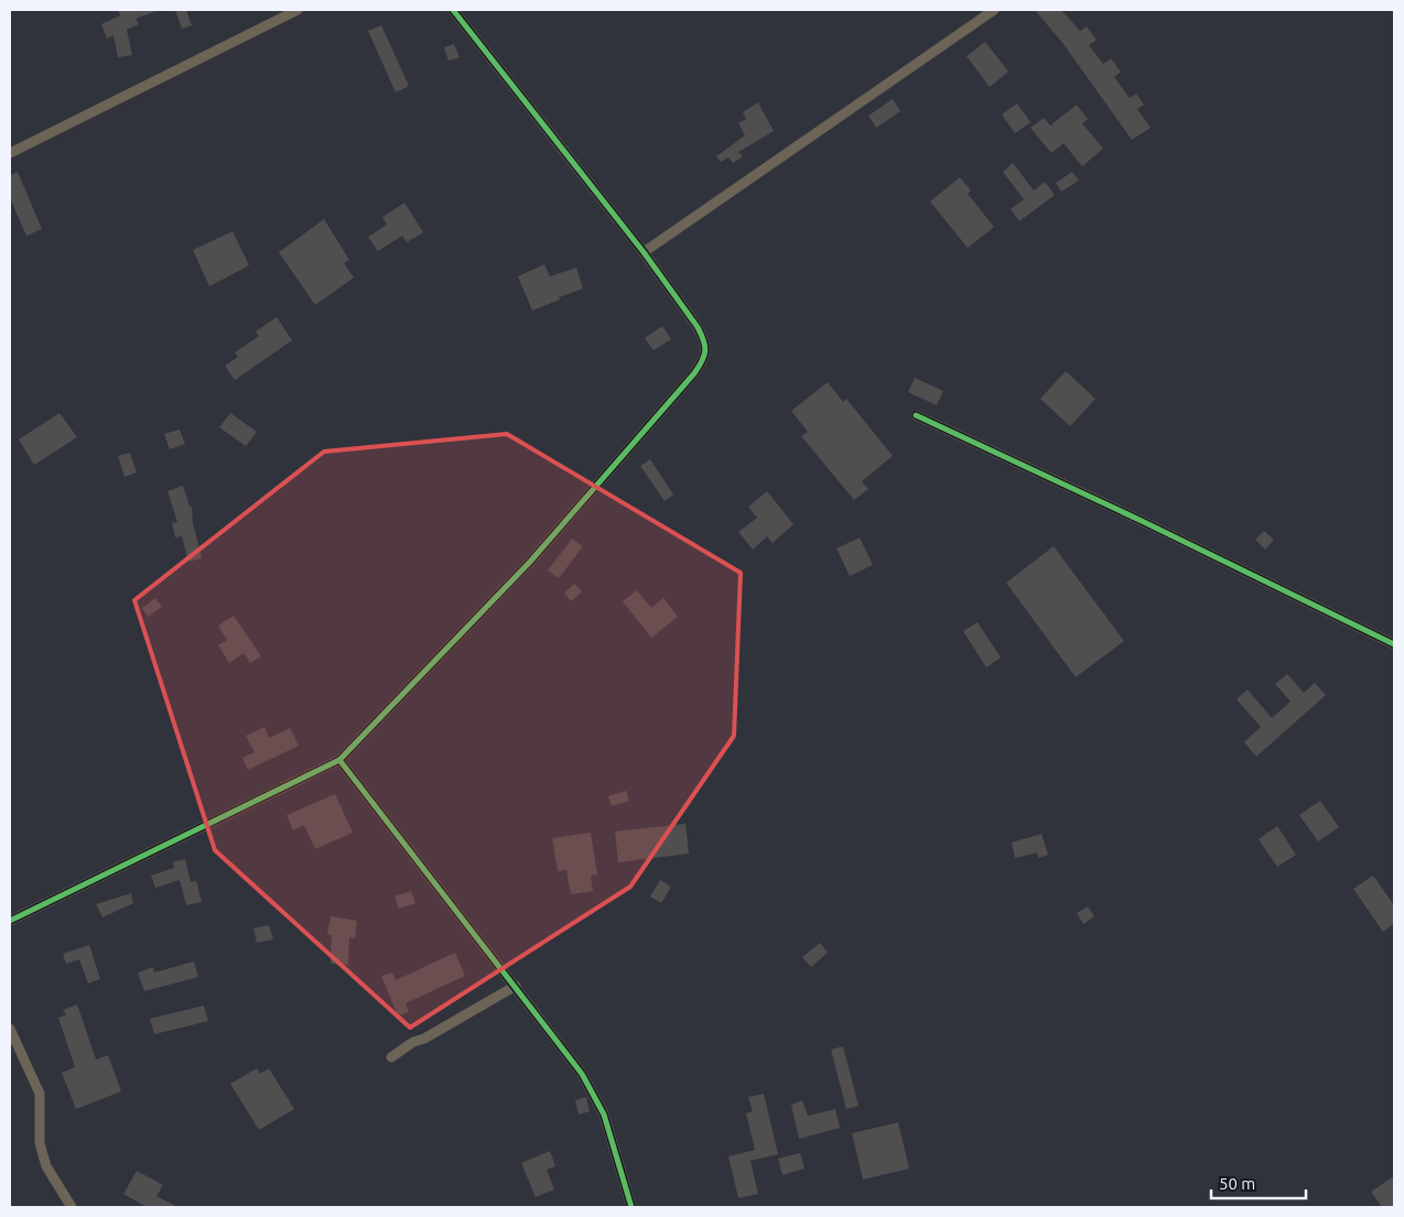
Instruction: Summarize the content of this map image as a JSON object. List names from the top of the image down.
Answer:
{
  "scale_bar": "50 m"
}
